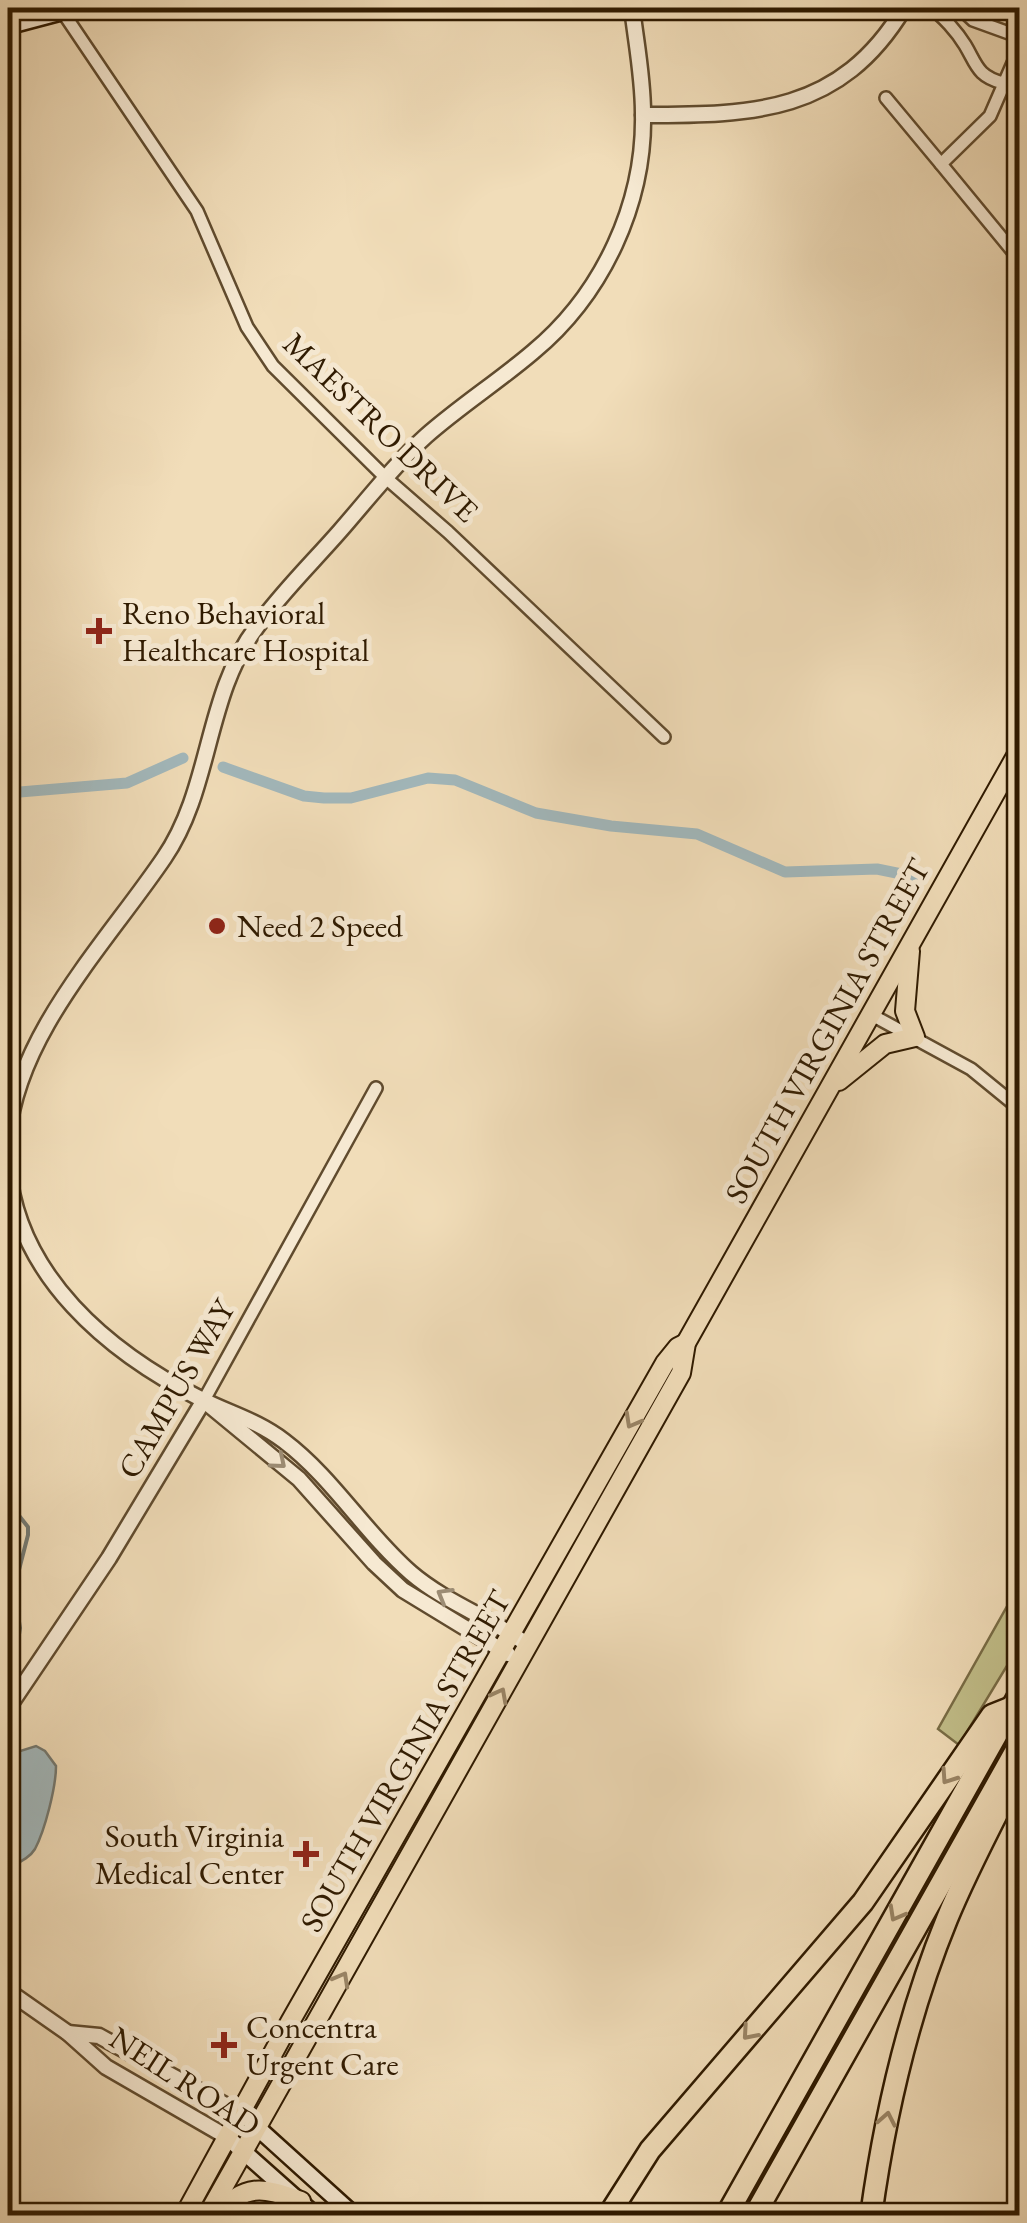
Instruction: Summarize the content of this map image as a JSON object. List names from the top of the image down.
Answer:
{
  "streets": {
    "main road": ["SOUTH VIRGINIA STREET", "NEIL ROAD"],
    "street": ["MAESTRO DRIVE", "CAMPUS WAY"]
  },
  "crossings": [
    ["SOUTH VIRGINIA STREET", "NEIL ROAD"]
  ],
  "places": {
    "health": ["Reno Behavioral Healthcare Hospital", "South Virginia Medical Center", "Concentra Urgent Care"],
    "other": ["Need 2 Speed"]
  }
}
